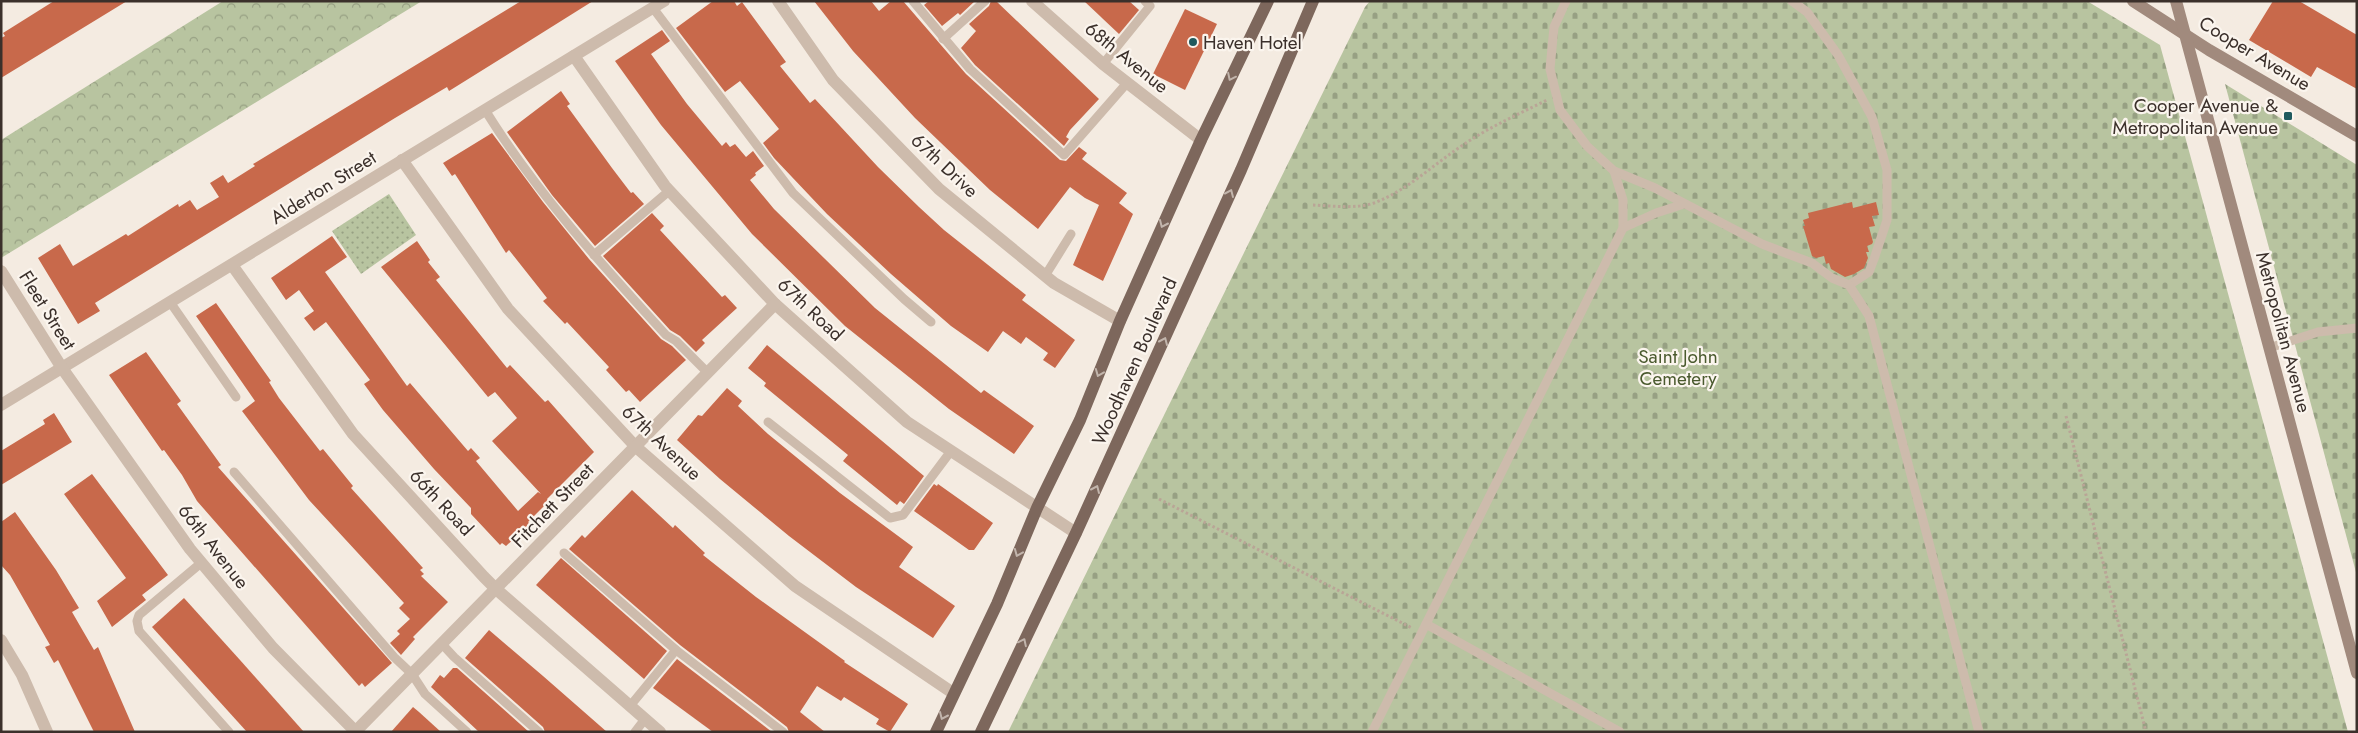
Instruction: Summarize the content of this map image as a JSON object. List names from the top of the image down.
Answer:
{
  "streets": {
    "main road": ["Cooper Avenue", "Metropolitan Avenue", "Woodhaven Boulevard"],
    "street": [
      "68th Avenue",
      "67th Drive",
      "Alderton Street",
      "67th Road",
      "Fleet Street",
      "67th Avenue",
      "66th Road",
      "Fitchett Street",
      "66th Avenue"
    ]
  },
  "crossings": [
    ["Cooper Avenue", "Metropolitan Avenue"],
    ["68th Avenue", "Woodhaven Boulevard"],
    ["67th Drive", "Woodhaven Boulevard"],
    ["Alderton Street", "67th Road"],
    ["Alderton Street", "Fleet Street"],
    ["Alderton Street", "67th Avenue"],
    ["Alderton Street", "66th Road"],
    ["Alderton Street", "66th Avenue"],
    ["67th Road", "Woodhaven Boulevard"],
    ["67th Road", "Fitchett Street"],
    ["Fleet Street", "66th Avenue"],
    ["Woodhaven Boulevard", "67th Avenue"],
    ["67th Avenue", "Fitchett Street"],
    ["66th Road", "Fitchett Street"],
    ["Fitchett Street", "66th Avenue"]
  ],
  "parks": ["Saint John Cemetery"],
  "places": {
    "other": ["Haven Hotel"],
    "transit": ["Cooper Avenue & Metropolitan Avenue"]
  }
}
